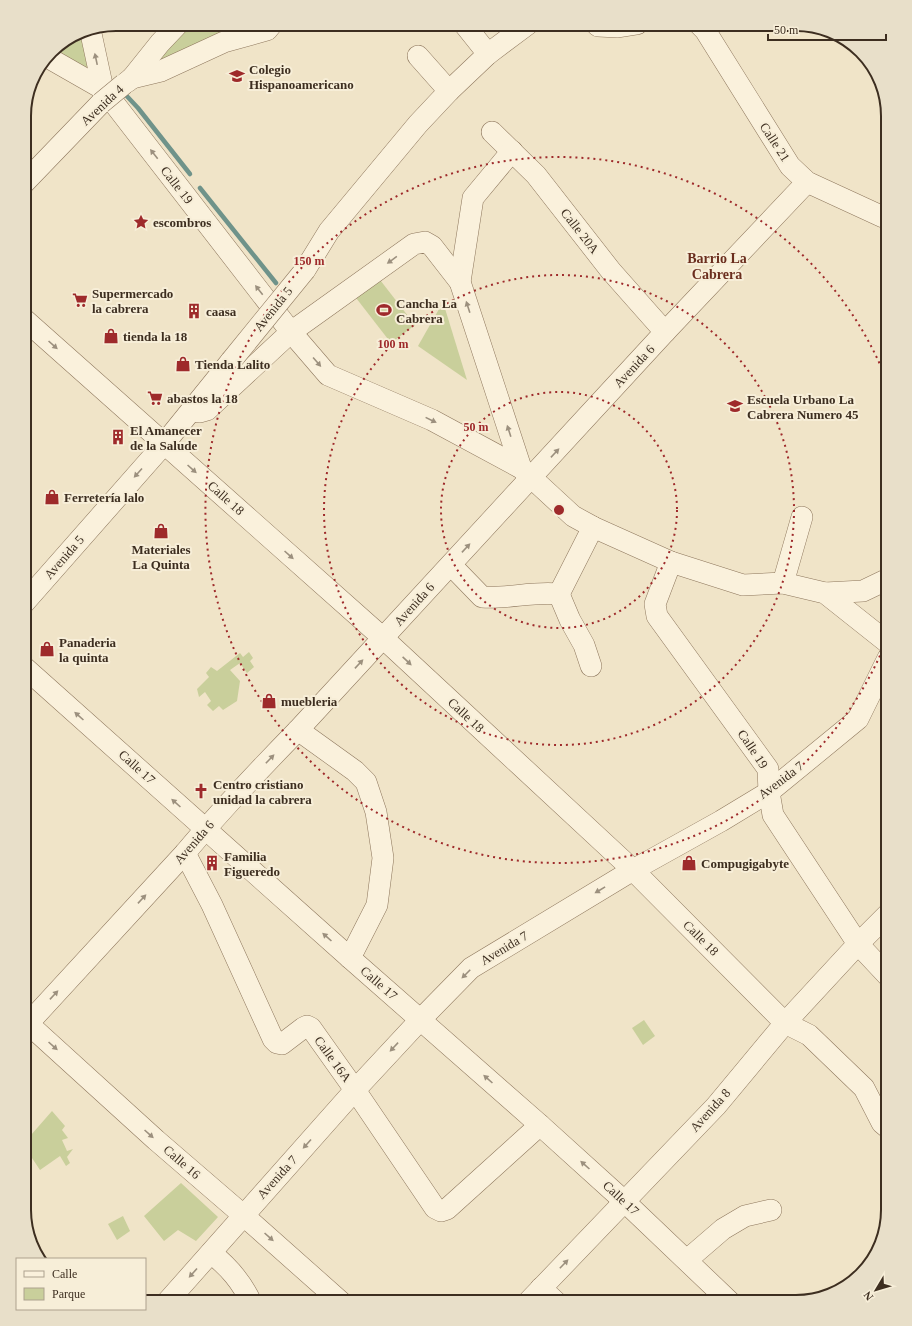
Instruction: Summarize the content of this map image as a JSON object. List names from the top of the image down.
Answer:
{
  "streets": {
    "street": [
      "Avenida 4",
      "Calle 21",
      "Calle 19",
      "Calle 20A",
      "Avenida 5",
      "Avenida 6",
      "Calle 18",
      "Calle 17",
      "Avenida 7",
      "Calle 16A",
      "Avenida 8",
      "Calle 16"
    ]
  },
  "crossings": [
    ["Avenida 4", "Calle 19"],
    ["Calle 21", "Avenida 6"],
    ["Calle 19", "Avenida 6"],
    ["Calle 19", "Avenida 7"],
    ["Calle 19", "Avenida 8"],
    ["Calle 20A", "Avenida 6"],
    ["Avenida 5", "Calle 18"],
    ["Avenida 6", "Calle 18"],
    ["Avenida 6", "Calle 17"],
    ["Avenida 6", "Calle 16A"],
    ["Calle 18", "Avenida 7"],
    ["Calle 18", "Avenida 8"],
    ["Calle 17", "Avenida 7"],
    ["Calle 17", "Calle 16A"],
    ["Calle 17", "Avenida 8"],
    ["Avenida 7", "Calle 16A"],
    ["Avenida 7", "Calle 16"]
  ],
  "one_way": [
    "Avenida 6",
    "Calle 18",
    "Calle 17",
    "Avenida 7",
    "Calle 16"
  ],
  "districts": ["Barrio La Cabrera"],
  "places": {
    "school or university": ["Colegio Hispanoamericano", "Escuela Urbano La Cabrera Numero 45"],
    "place": ["escombros"],
    "supermarket": ["Supermercado la cabrera", "abastos la 18"],
    "sports": ["Cancha La Cabrera"],
    "building": ["caasa", "El Amanecer de la Salude", "Familia Figueredo"],
    "shop": [
      "tienda la 18",
      "Tienda Lalito",
      "Ferretería lalo",
      "Materiales La Quinta",
      "Panaderia la quinta",
      "muebleria",
      "Compugigabyte"
    ],
    "church": ["Centro cristiano unidad la cabrera"]
  },
  "legend": ["Calle", "Parque"],
  "scale_bar": "50 m",
  "north": "bottom left",
  "rings": ["150 m", "100 m", "50 m"]
}
